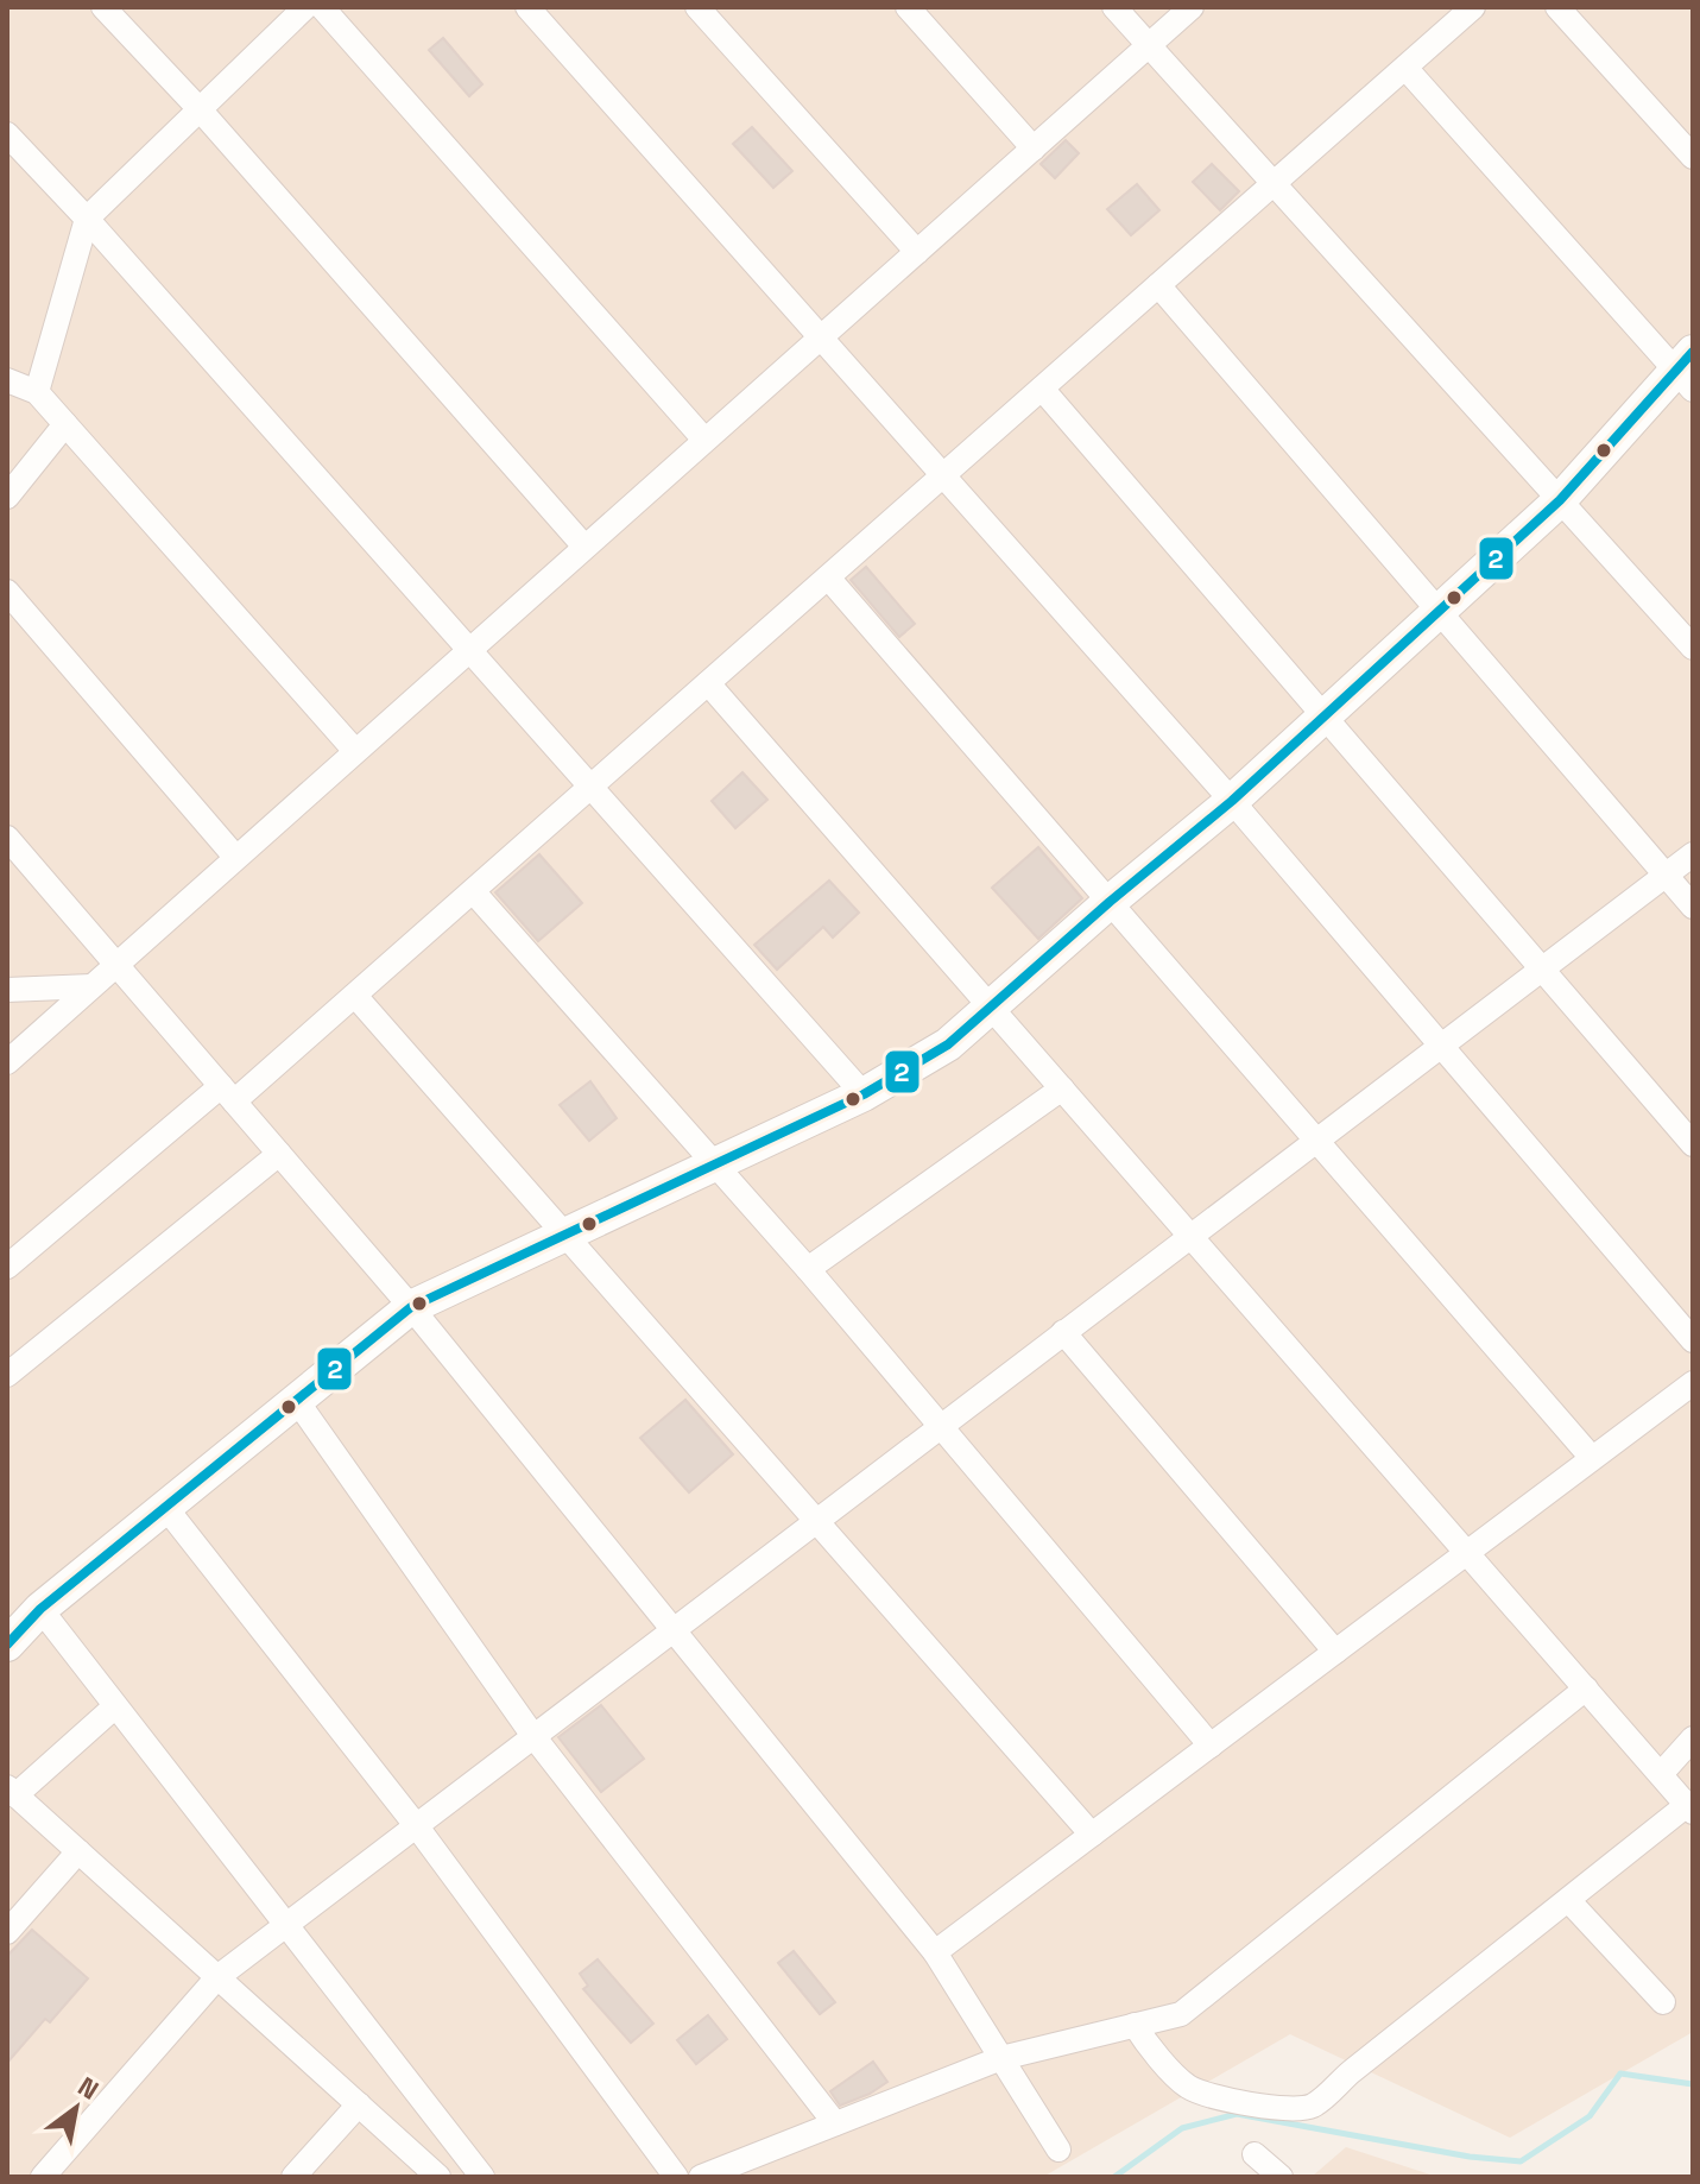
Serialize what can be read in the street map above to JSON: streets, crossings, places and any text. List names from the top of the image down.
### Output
{
  "lines": ["transit line 2"],
  "north": "top right"
}
